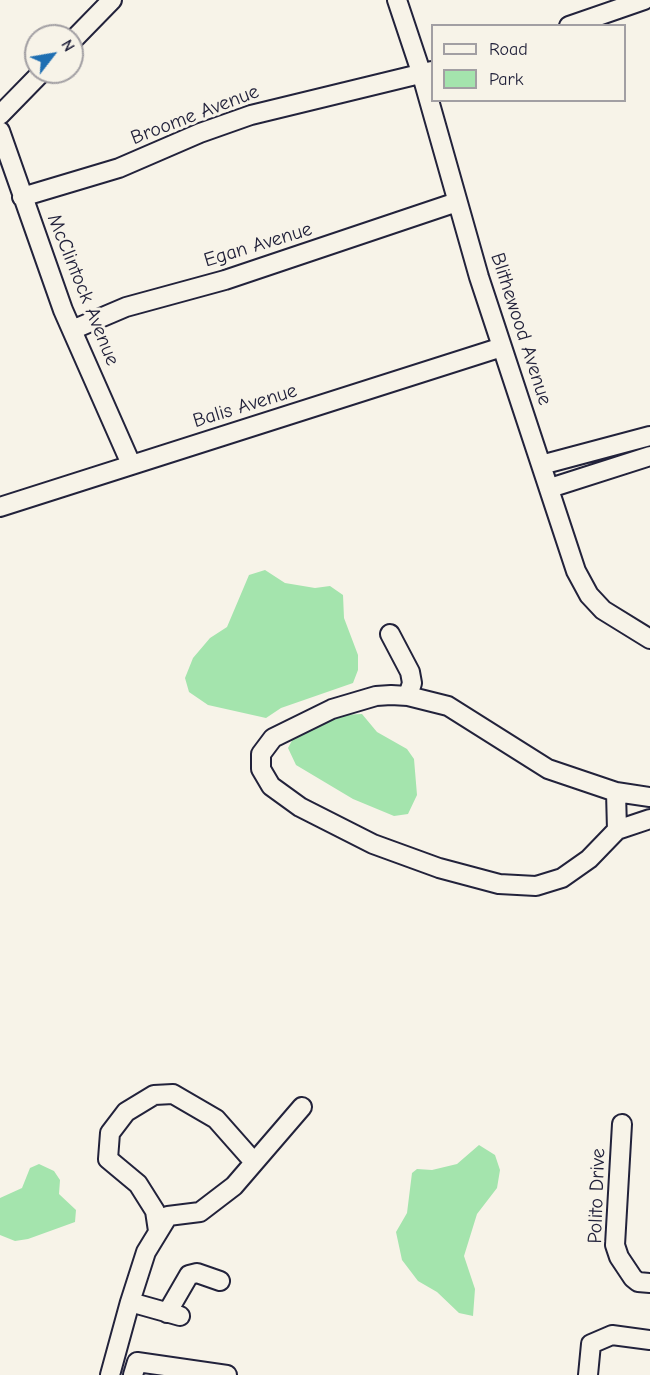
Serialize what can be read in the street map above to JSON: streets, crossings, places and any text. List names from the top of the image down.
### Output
{
  "streets": {
    "street": [
      "Broome Avenue",
      "Egan Avenue",
      "McClintock Avenue",
      "Blithewood Avenue",
      "Balis Avenue",
      "Polito Drive"
    ]
  },
  "crossings": [
    ["Broome Avenue", "McClintock Avenue"],
    ["Broome Avenue", "Blithewood Avenue"],
    ["Egan Avenue", "McClintock Avenue"],
    ["Egan Avenue", "Blithewood Avenue"],
    ["McClintock Avenue", "Balis Avenue"],
    ["Blithewood Avenue", "Balis Avenue"]
  ],
  "legend": ["Road", "Park"],
  "north": "top right"
}
